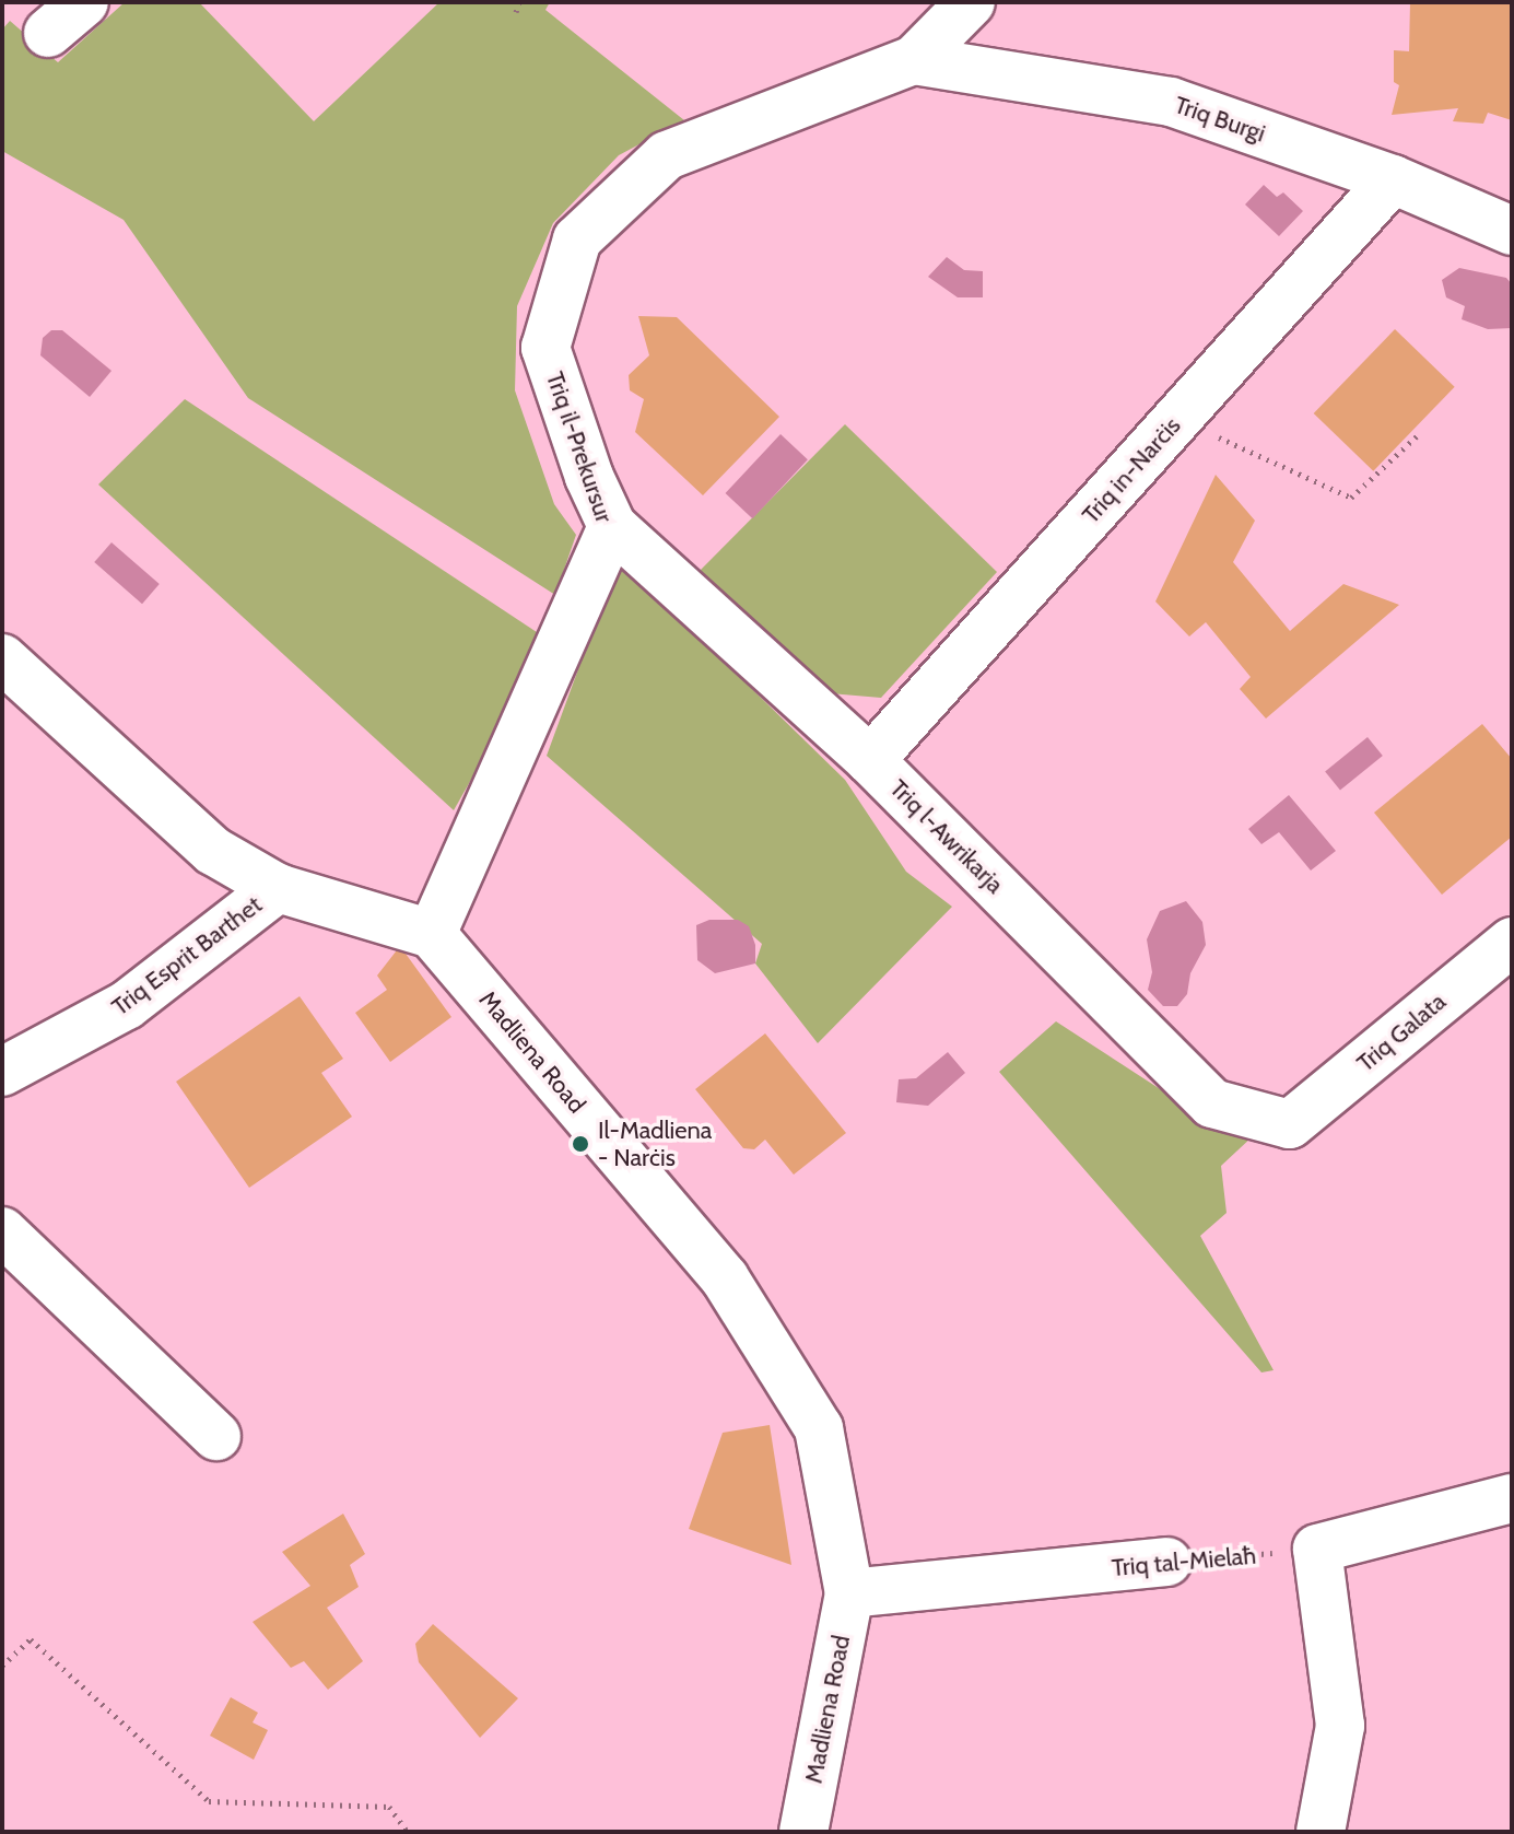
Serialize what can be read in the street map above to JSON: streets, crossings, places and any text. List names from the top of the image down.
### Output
{
  "streets": {
    "street": [
      "Triq Burgi",
      "Triq il-Prekursur",
      "Triq in-Narċis",
      "Triq l-Awrikarja",
      "Triq Esprit Barthet",
      "Triq Galata",
      "Madliena Road",
      "Triq tal-Mielaħ"
    ]
  },
  "crossings": [
    ["Triq Burgi", "Triq il-Prekursur"],
    ["Triq Burgi", "Triq in-Narċis"],
    ["Triq il-Prekursur", "Triq l-Awrikarja"],
    ["Triq il-Prekursur", "Madliena Road"],
    ["Triq in-Narċis", "Triq l-Awrikarja"],
    ["Triq l-Awrikarja", "Triq Galata"],
    ["Madliena Road", "Triq tal-Mielaħ"]
  ],
  "places": ["Il-Madliena - Narċis"]
}
